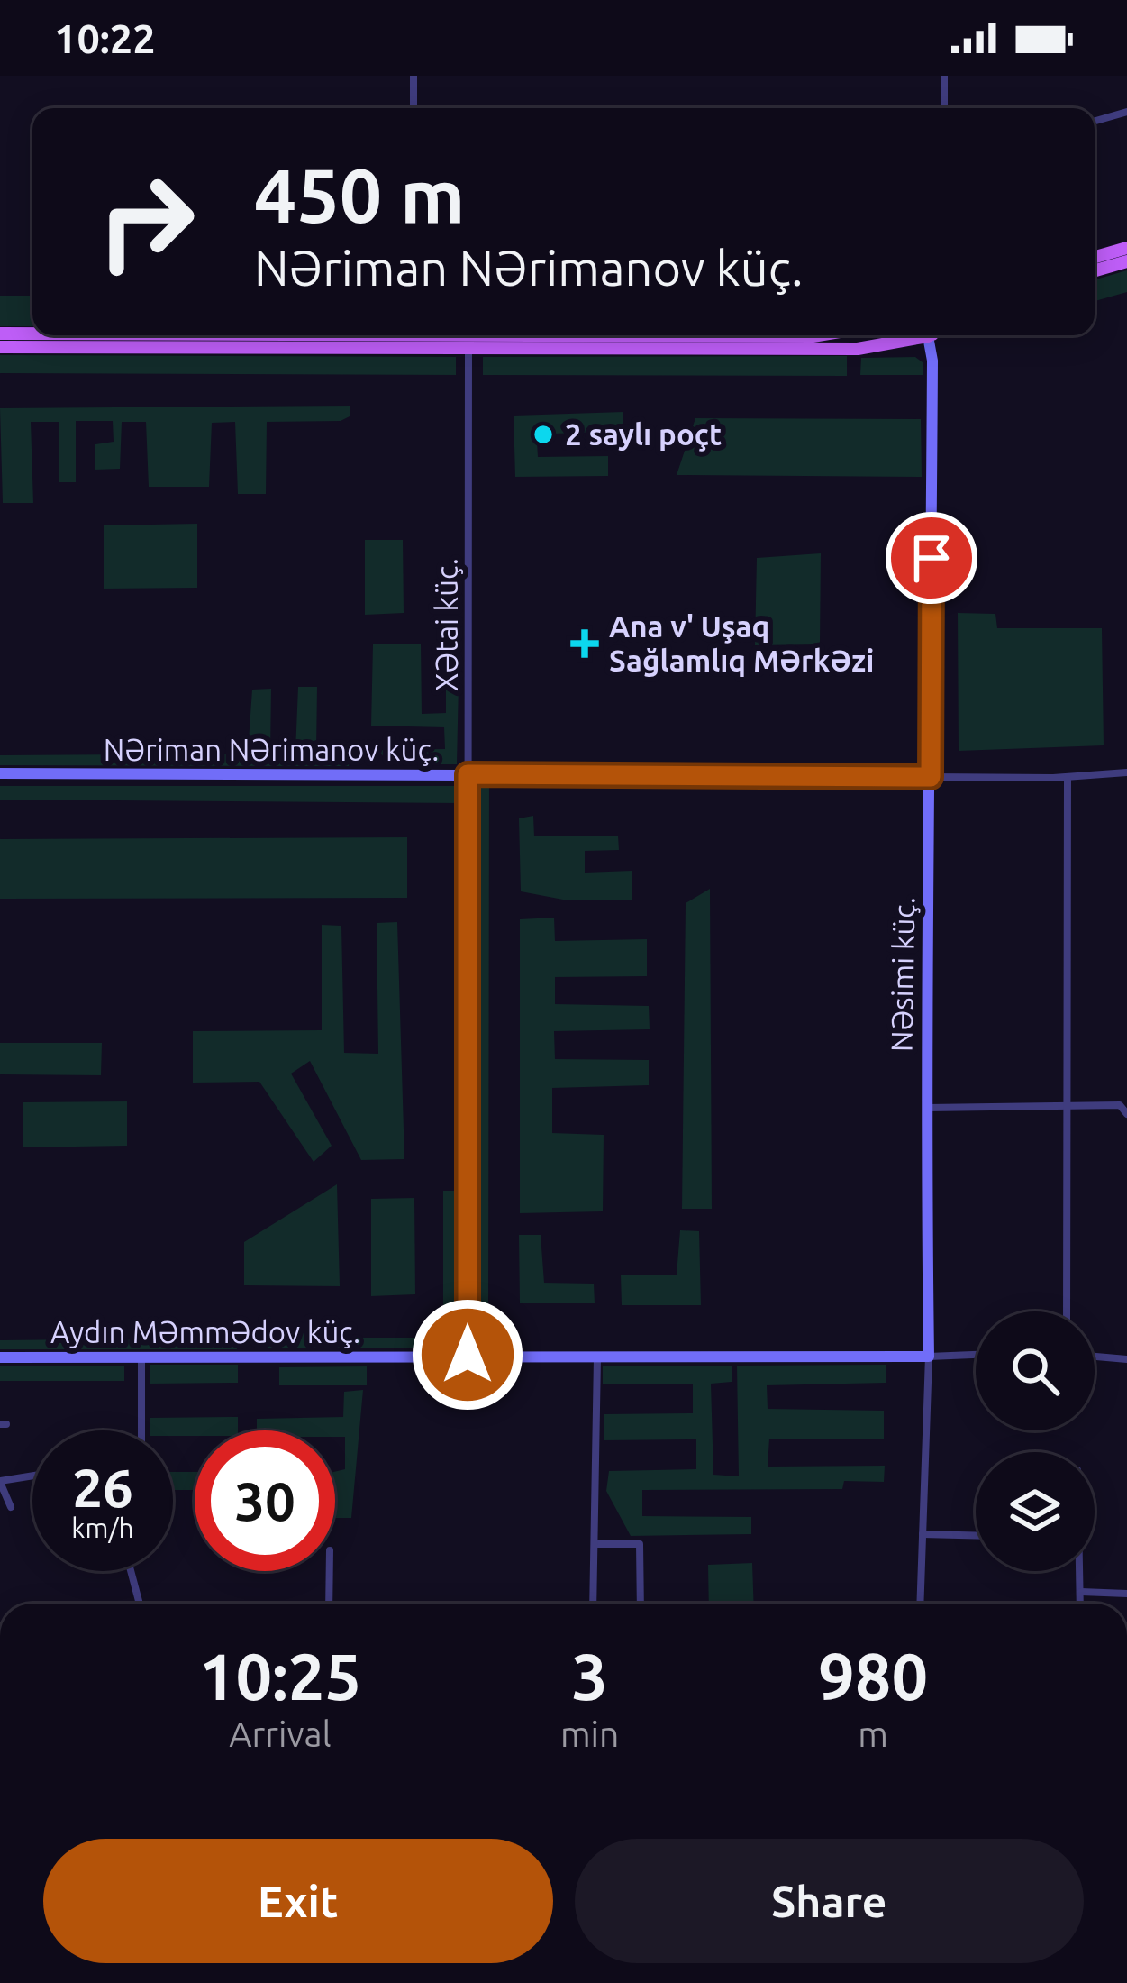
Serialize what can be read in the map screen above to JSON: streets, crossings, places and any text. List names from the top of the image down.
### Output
{
  "streets": {
    "street": [
      "Xətai küç.",
      "Nəriman Nərimanov küç.",
      "Nəsimi küç.",
      "Aydın Məmmədov küç."
    ]
  },
  "crossings": [
    ["Xətai küç.", "Nəriman Nərimanov küç."],
    ["Xətai küç.", "Aydın Məmmədov küç."],
    ["Nəriman Nərimanov küç.", "Nəsimi küç."],
    ["Nəsimi küç.", "Aydın Məmmədov küç."]
  ],
  "places": {
    "other": ["2 saylı poçt"],
    "health": ["Ana v' Uşaq Sağlamlıq Mərkəzi"]
  },
  "page": {
    "status": "10:22",
    "turn": ["450 m", "Nəriman Nərimanov küç."],
    "speed": "26 km/h",
    "limit": "30",
    "eta": [
      "10:25",
      "Arrival",
      "3",
      "min",
      "980",
      "m"
    ],
    "buttons": ["Exit", "Share"]
  }
}
